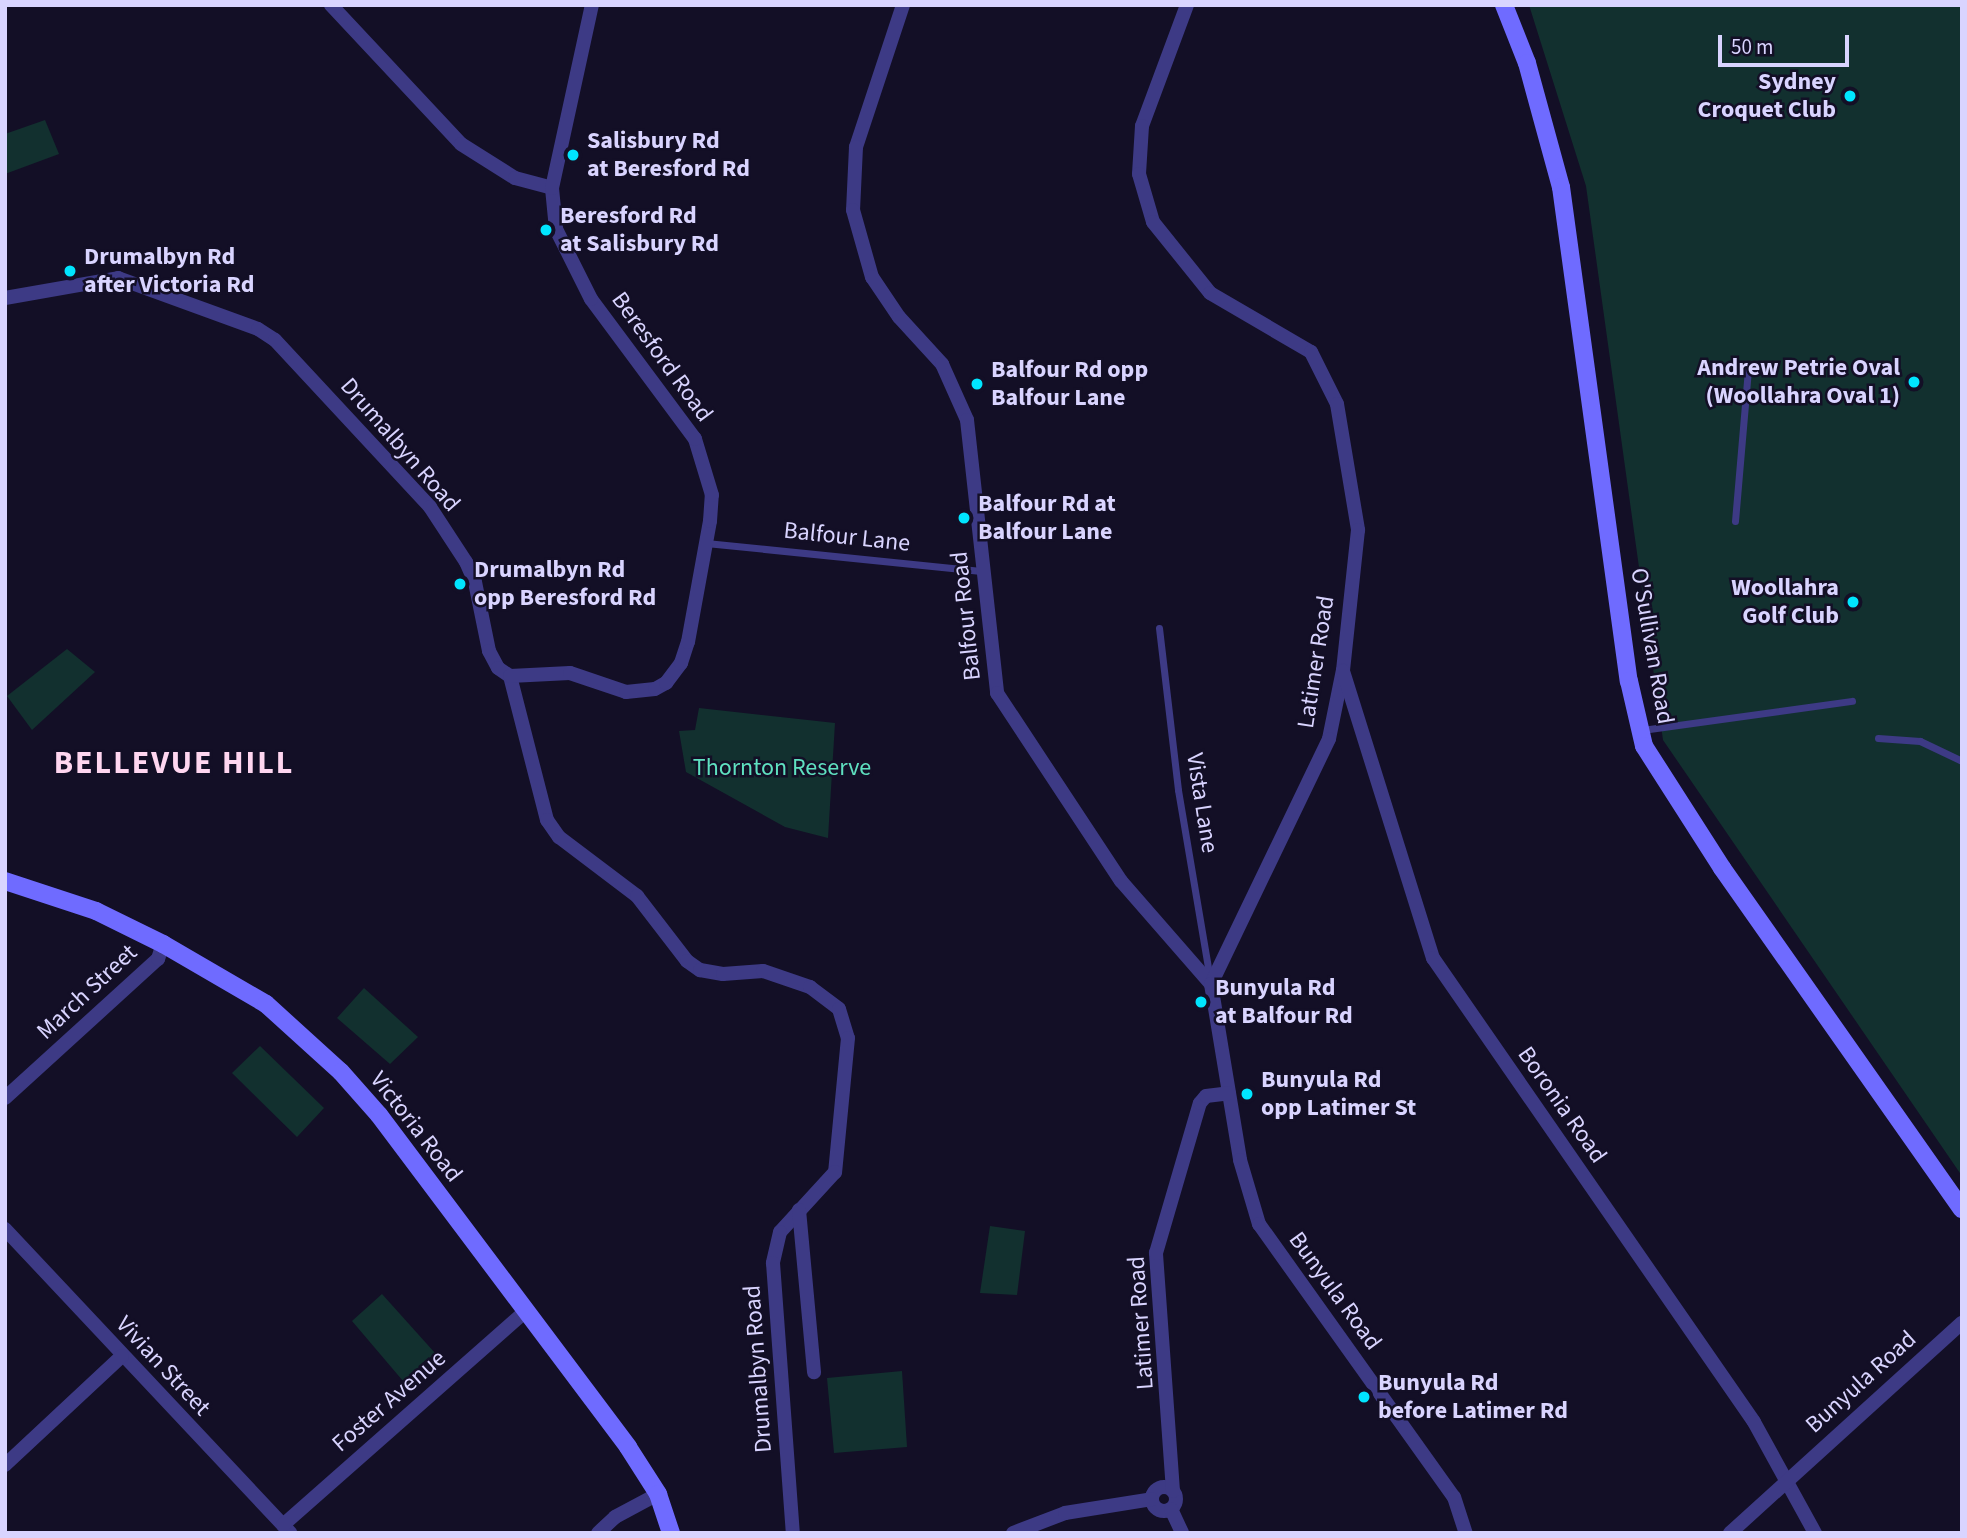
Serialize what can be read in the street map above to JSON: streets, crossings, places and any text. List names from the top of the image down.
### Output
{
  "streets": {
    "main road": ["O'Sullivan Road", "Victoria Road"],
    "street": [
      "Beresford Road",
      "Drumalbyn Road",
      "Balfour Road",
      "Latimer Road",
      "March Street",
      "Boronia Road",
      "Bunyula Road",
      "Vivian Street",
      "Foster Avenue"
    ],
    "lane": ["Balfour Lane", "Vista Lane"]
  },
  "crossings": [
    ["Beresford Road", "Drumalbyn Road"],
    ["Beresford Road", "Balfour Lane"],
    ["Balfour Lane", "Balfour Road"],
    ["Balfour Road", "Latimer Road"],
    ["Balfour Road", "Vista Lane"],
    ["Latimer Road", "Vista Lane"],
    ["Latimer Road", "Boronia Road"],
    ["Latimer Road", "Bunyula Road"],
    ["March Street", "Victoria Road"],
    ["Boronia Road", "Bunyula Road"],
    ["Victoria Road", "Foster Avenue"],
    ["Vivian Street", "Foster Avenue"]
  ],
  "districts": ["BELLEVUE HILL"],
  "parks": ["Thornton Reserve"],
  "places": [
    "Sydney Croquet Club",
    "Salisbury Rd at Beresford Rd",
    "Beresford Rd at Salisbury Rd",
    "Drumalbyn Rd after Victoria Rd",
    "Andrew Petrie Oval (Woollahra Oval 1)",
    "Balfour Rd opp Balfour Lane",
    "Balfour Rd at Balfour Lane",
    "Drumalbyn Rd opp Beresford Rd",
    "Woollahra Golf Club",
    "Bunyula Rd at Balfour Rd",
    "Bunyula Rd opp Latimer St",
    "Bunyula Rd before Latimer Rd"
  ],
  "scale_bar": "50 m"
}
